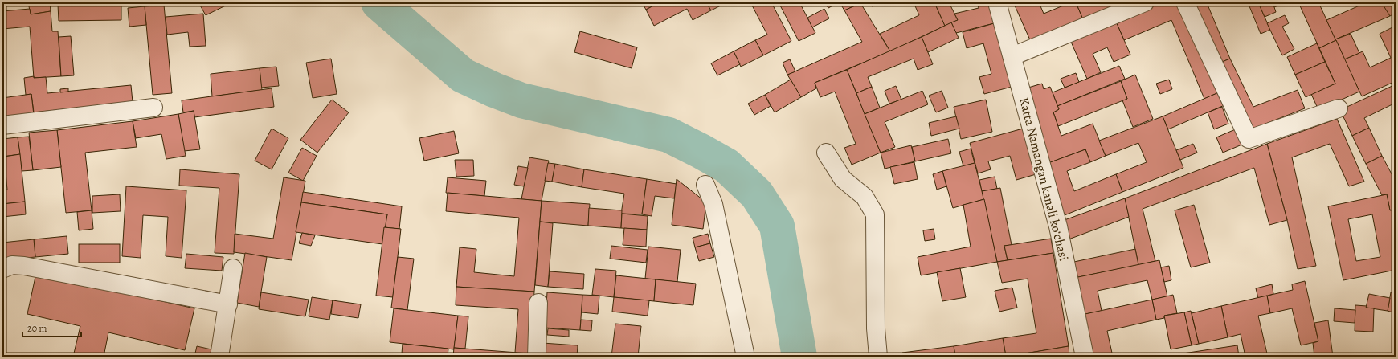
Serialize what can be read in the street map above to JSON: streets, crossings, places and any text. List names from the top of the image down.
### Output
{
  "streets": {
    "street": ["Katta Namangan kanali koʻchasi"]
  },
  "scale_bar": "20 m"
}
